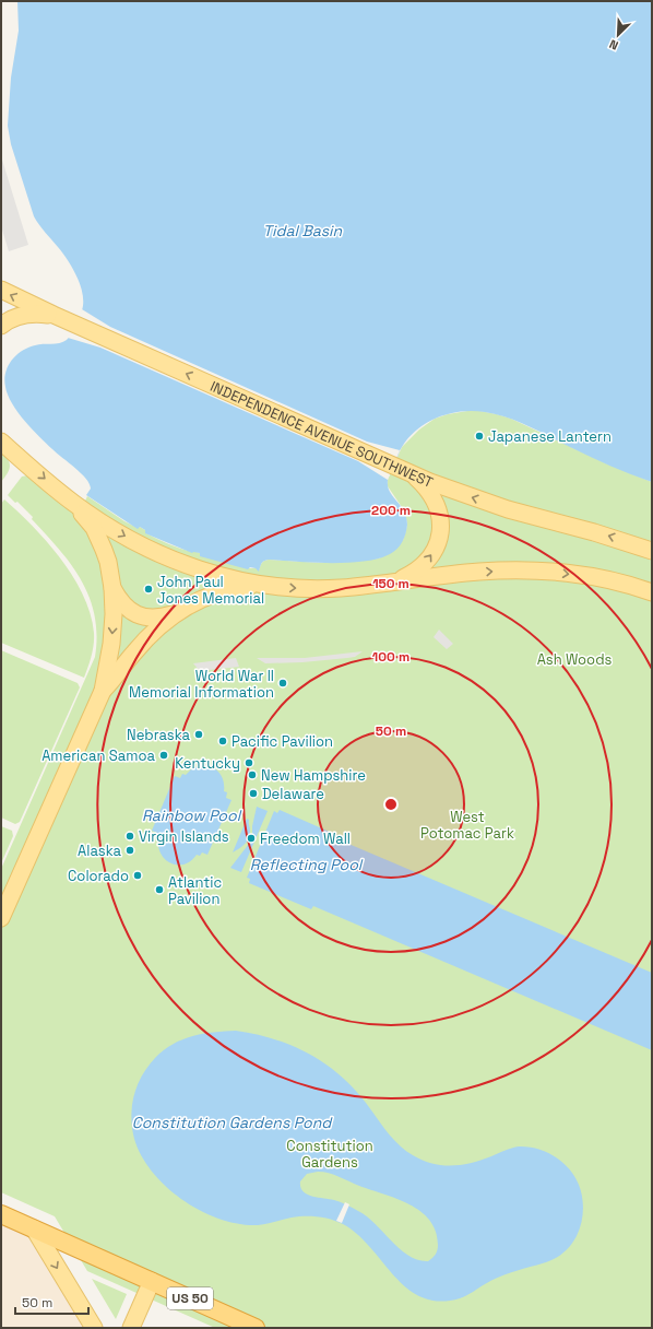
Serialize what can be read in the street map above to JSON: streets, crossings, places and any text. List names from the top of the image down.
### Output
{
  "streets": {
    "highway": ["US 50"],
    "main road": ["INDEPENDENCE AVENUE SOUTHWEST"]
  },
  "water": [
    "Tidal Basin",
    "Rainbow Pool",
    "Reflecting Pool",
    "Constitution Gardens Pond"
  ],
  "parks": ["Ash Woods", "West Potomac Park", "Constitution Gardens"],
  "places": [
    "Japanese Lantern",
    "John Paul Jones Memorial",
    "World War II Memorial Information",
    "Nebraska",
    "Pacific Pavilion",
    "American Samoa",
    "Kentucky",
    "New Hampshire",
    "Delaware",
    "Virgin Islands",
    "Freedom Wall",
    "Alaska",
    "Colorado",
    "Atlantic Pavilion"
  ],
  "scale_bar": "50 m",
  "north": "bottom left",
  "rings": [
    "200 m",
    "150 m",
    "100 m",
    "50 m"
  ]
}
